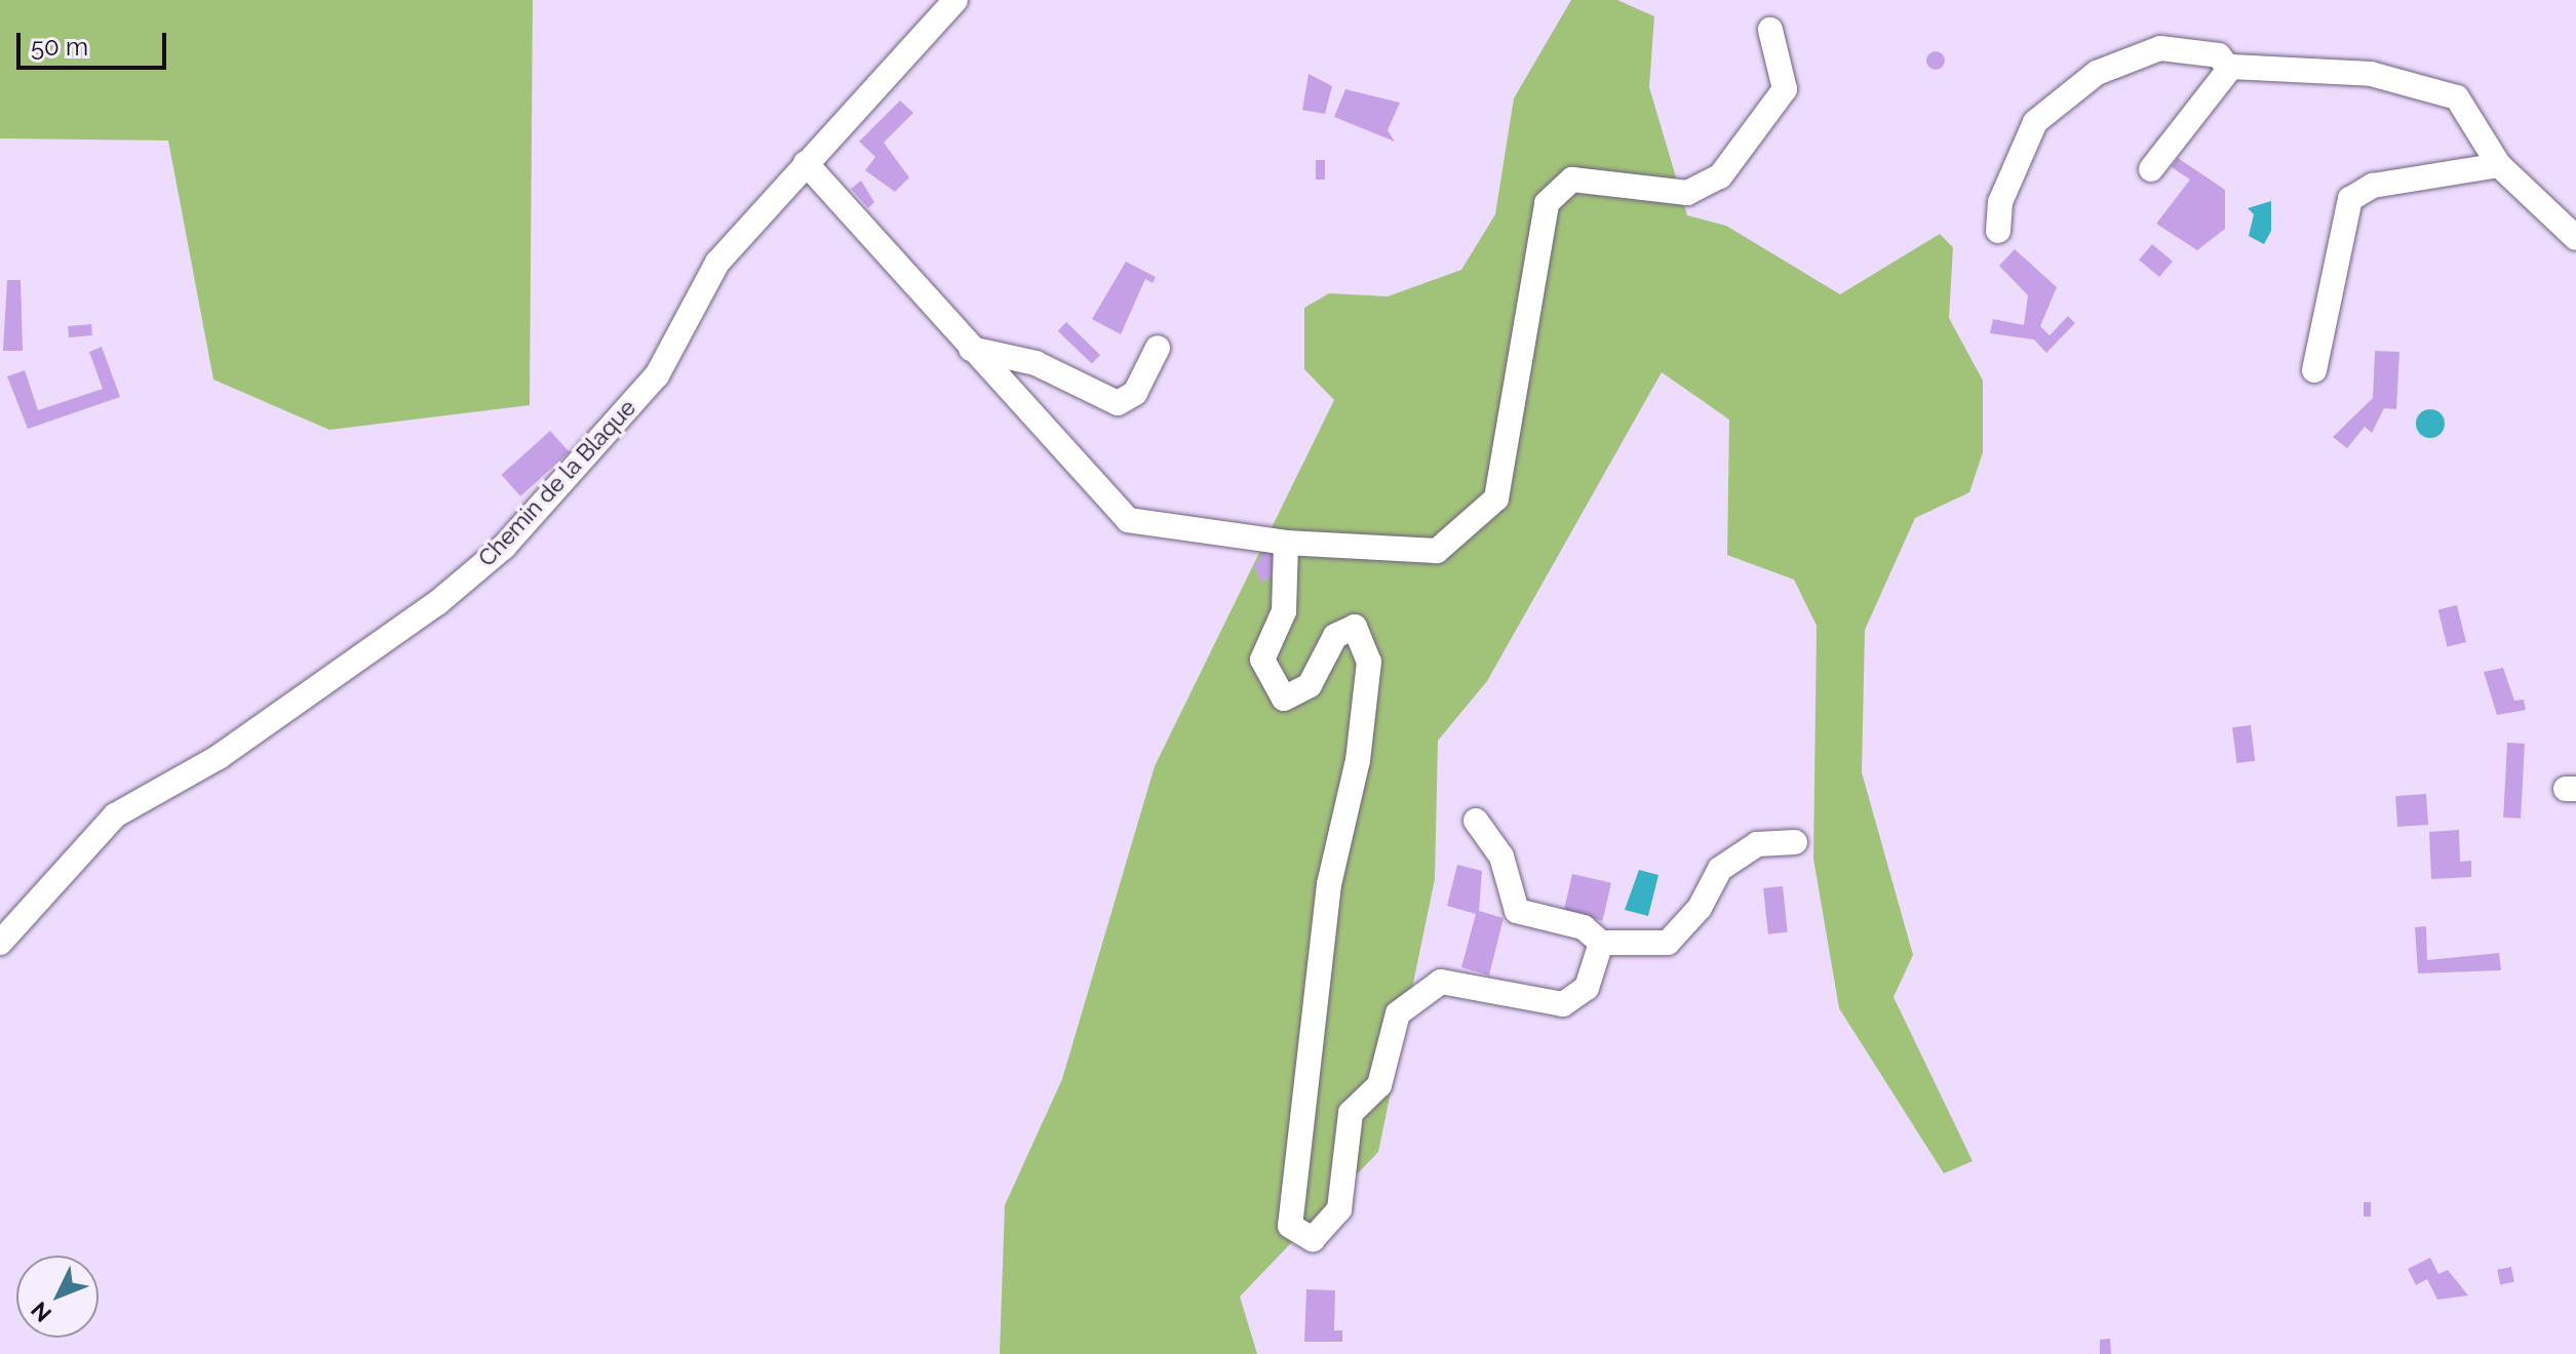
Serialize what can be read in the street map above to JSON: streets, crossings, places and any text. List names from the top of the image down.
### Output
{
  "streets": {
    "street": ["Chemin de la Blaque"]
  },
  "scale_bar": "50 m",
  "north": "bottom left"
}
